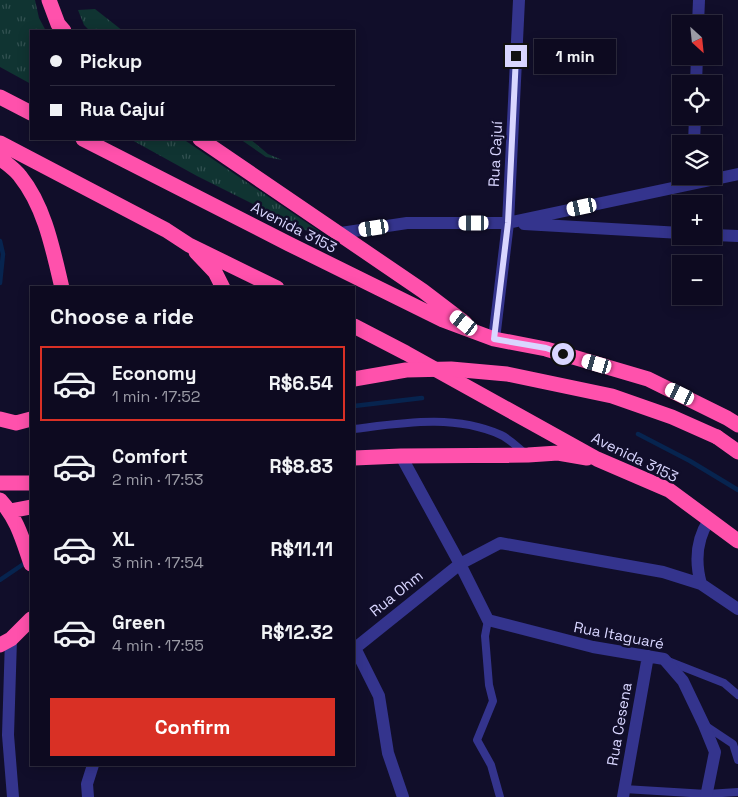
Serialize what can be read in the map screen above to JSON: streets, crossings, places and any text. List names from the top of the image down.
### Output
{
  "streets": {
    "highway": ["Avenida 3153"],
    "street": [
      "Rua Cajuí",
      "Rua Ohm",
      "Rua Itaguaré",
      "Rua Cesena"
    ]
  },
  "crossings": [
    ["Rua Cajuí", "Avenida 3153"],
    ["Rua Itaguaré", "Rua Cesena"]
  ],
  "north": "bottom right",
  "page": {
    "map_buttons": ["+", "−"],
    "banner": ["Pickup", "Rua Cajuí"],
    "bubble": "1 min",
    "heading": "Choose a ride",
    "list": [
      {
        "name": "Economy",
        "note": "1 min · 17:52",
        "value": "R$6.54"
      },
      {
        "name": "Comfort",
        "note": "2 min · 17:53",
        "value": "R$8.83"
      },
      {
        "name": "XL",
        "note": "3 min · 17:54",
        "value": "R$11.11"
      },
      {
        "name": "Green",
        "note": "4 min · 17:55",
        "value": "R$12.32"
      }
    ],
    "buttons": "Confirm"
  }
}
